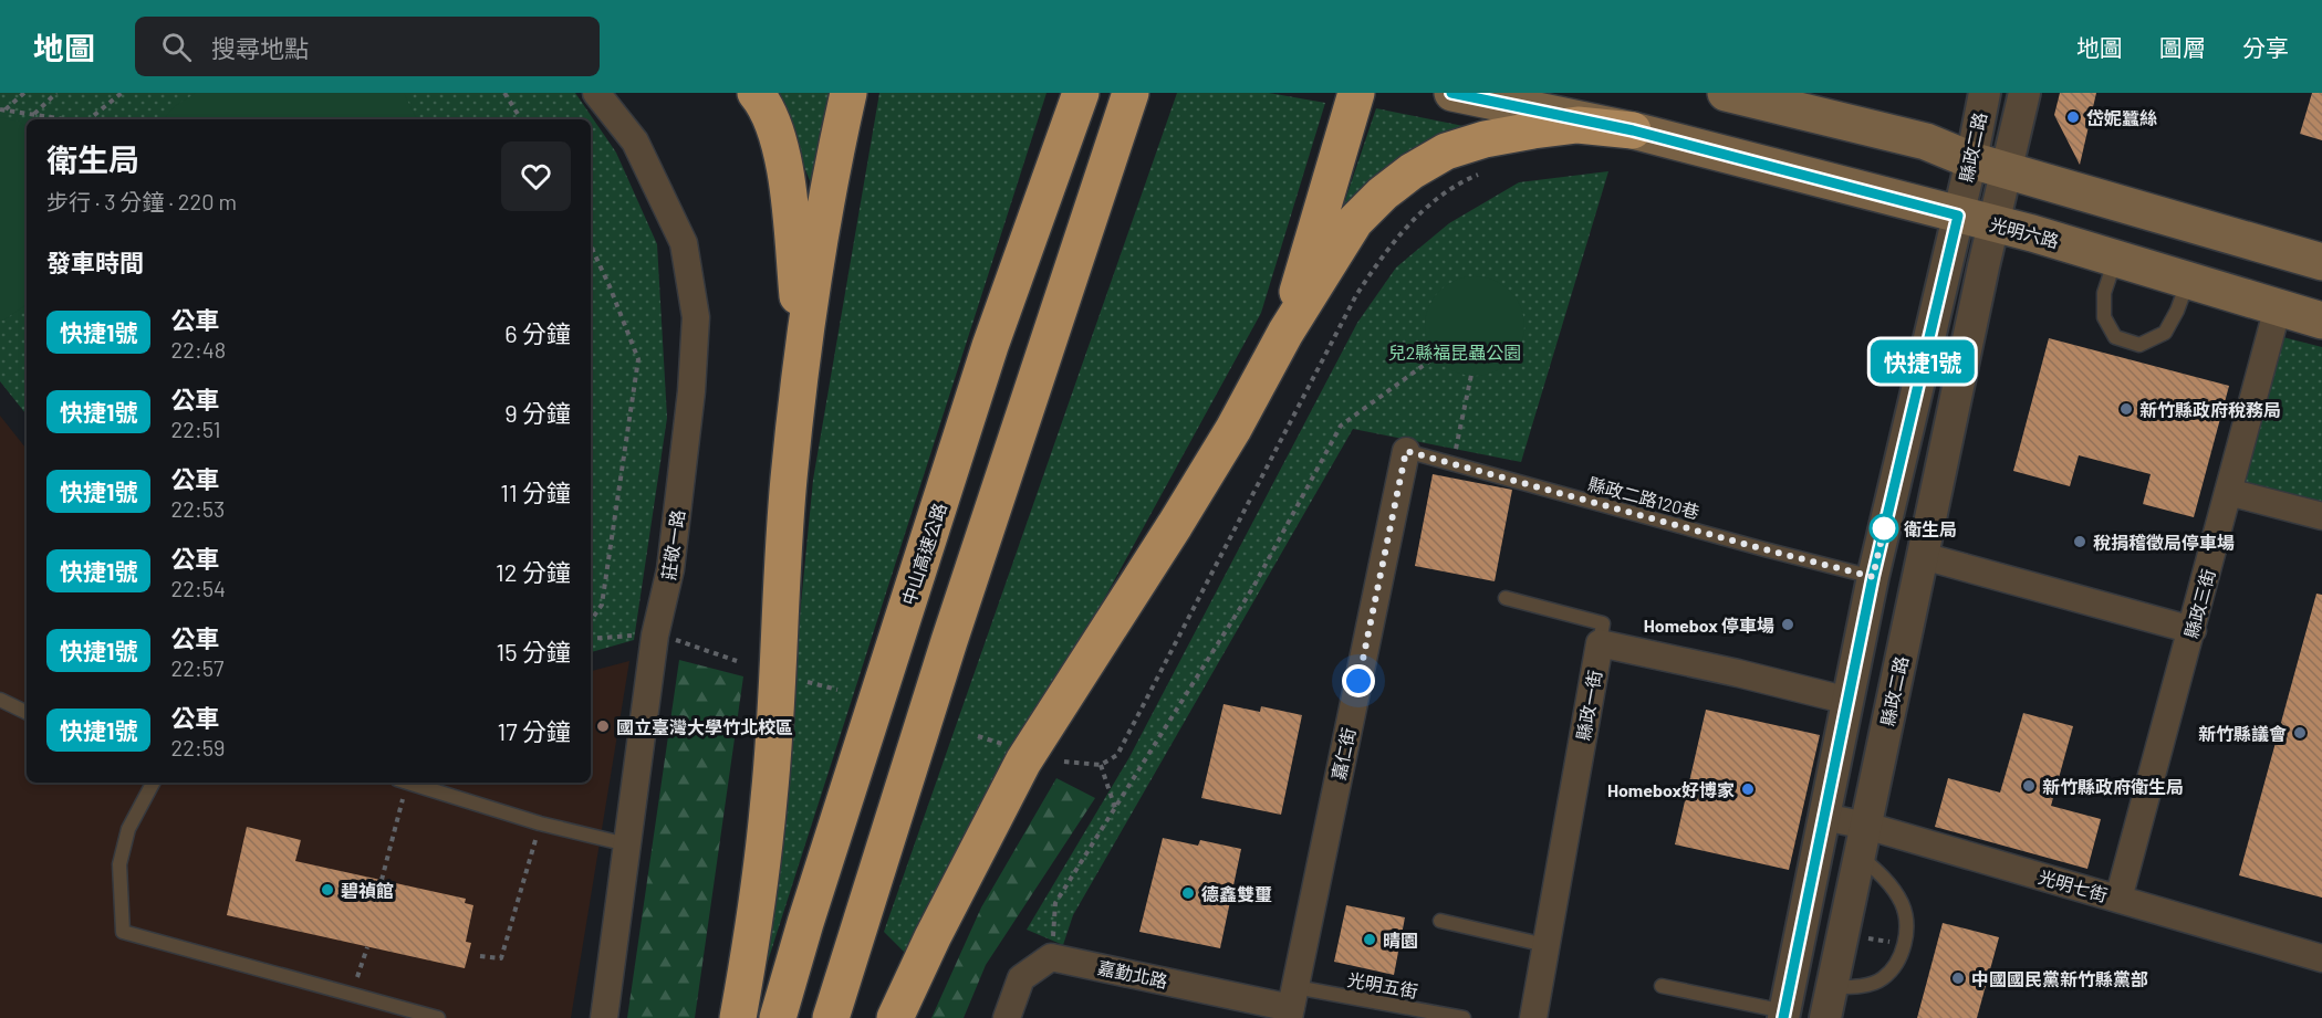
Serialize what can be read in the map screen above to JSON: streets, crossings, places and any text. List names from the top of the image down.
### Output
{
  "streets": {
    "highway": ["中山高速公路"],
    "main road": ["光明六路"],
    "street": [
      "縣政二路",
      "莊敬一路",
      "縣政三街",
      "縣政一街",
      "嘉仁街",
      "光明七街",
      "嘉勤北路"
    ],
    "lane": ["縣政二路120巷", "光明五街"]
  },
  "crossings": [
    ["縣政二路", "光明六路"],
    ["縣政二路", "縣政二路120巷"],
    ["縣政二路", "縣政一街"],
    ["縣政二路", "光明七街"],
    ["光明六路", "縣政三街"],
    ["縣政二路120巷", "嘉仁街"],
    ["縣政三街", "光明七街"],
    ["嘉仁街", "嘉勤北路"],
    ["嘉仁街", "光明五街"],
    ["嘉勤北路", "光明五街"]
  ],
  "parks": ["兒2縣福昆蟲公園"],
  "places": [
    "岱妮蠶絲",
    "新竹縣政府稅務局",
    "衛生局",
    "稅捐稽徵局停車場",
    "Homebox 停車場",
    "國立臺灣大學竹北校區",
    "新竹縣議會",
    "新竹縣政府衛生局",
    "Homebox好博家",
    "碧禎館",
    "德鑫雙璽",
    "晴園",
    "中國國民黨新竹縣黨部"
  ],
  "lines": ["bus line 快捷1號"],
  "page": {
    "header": "地圖",
    "search": "搜尋地點",
    "nav": ["地圖", "圖層", "分享"],
    "on_map": "快捷1號",
    "heading": [
      ["衛生局", "步行 · 3 分鐘 · 220 m"],
      "發車時間"
    ],
    "list": [
      {
        "mark": "快捷1號",
        "name": "公車",
        "note": "22:48",
        "value": "6 分鐘"
      },
      {
        "mark": "快捷1號",
        "name": "公車",
        "note": "22:51",
        "value": "9 分鐘"
      },
      {
        "mark": "快捷1號",
        "name": "公車",
        "note": "22:53",
        "value": "11 分鐘"
      },
      {
        "mark": "快捷1號",
        "name": "公車",
        "note": "22:54",
        "value": "12 分鐘"
      },
      {
        "mark": "快捷1號",
        "name": "公車",
        "note": "22:57",
        "value": "15 分鐘"
      },
      {
        "mark": "快捷1號",
        "name": "公車",
        "note": "22:59",
        "value": "17 分鐘"
      }
    ]
  }
}
